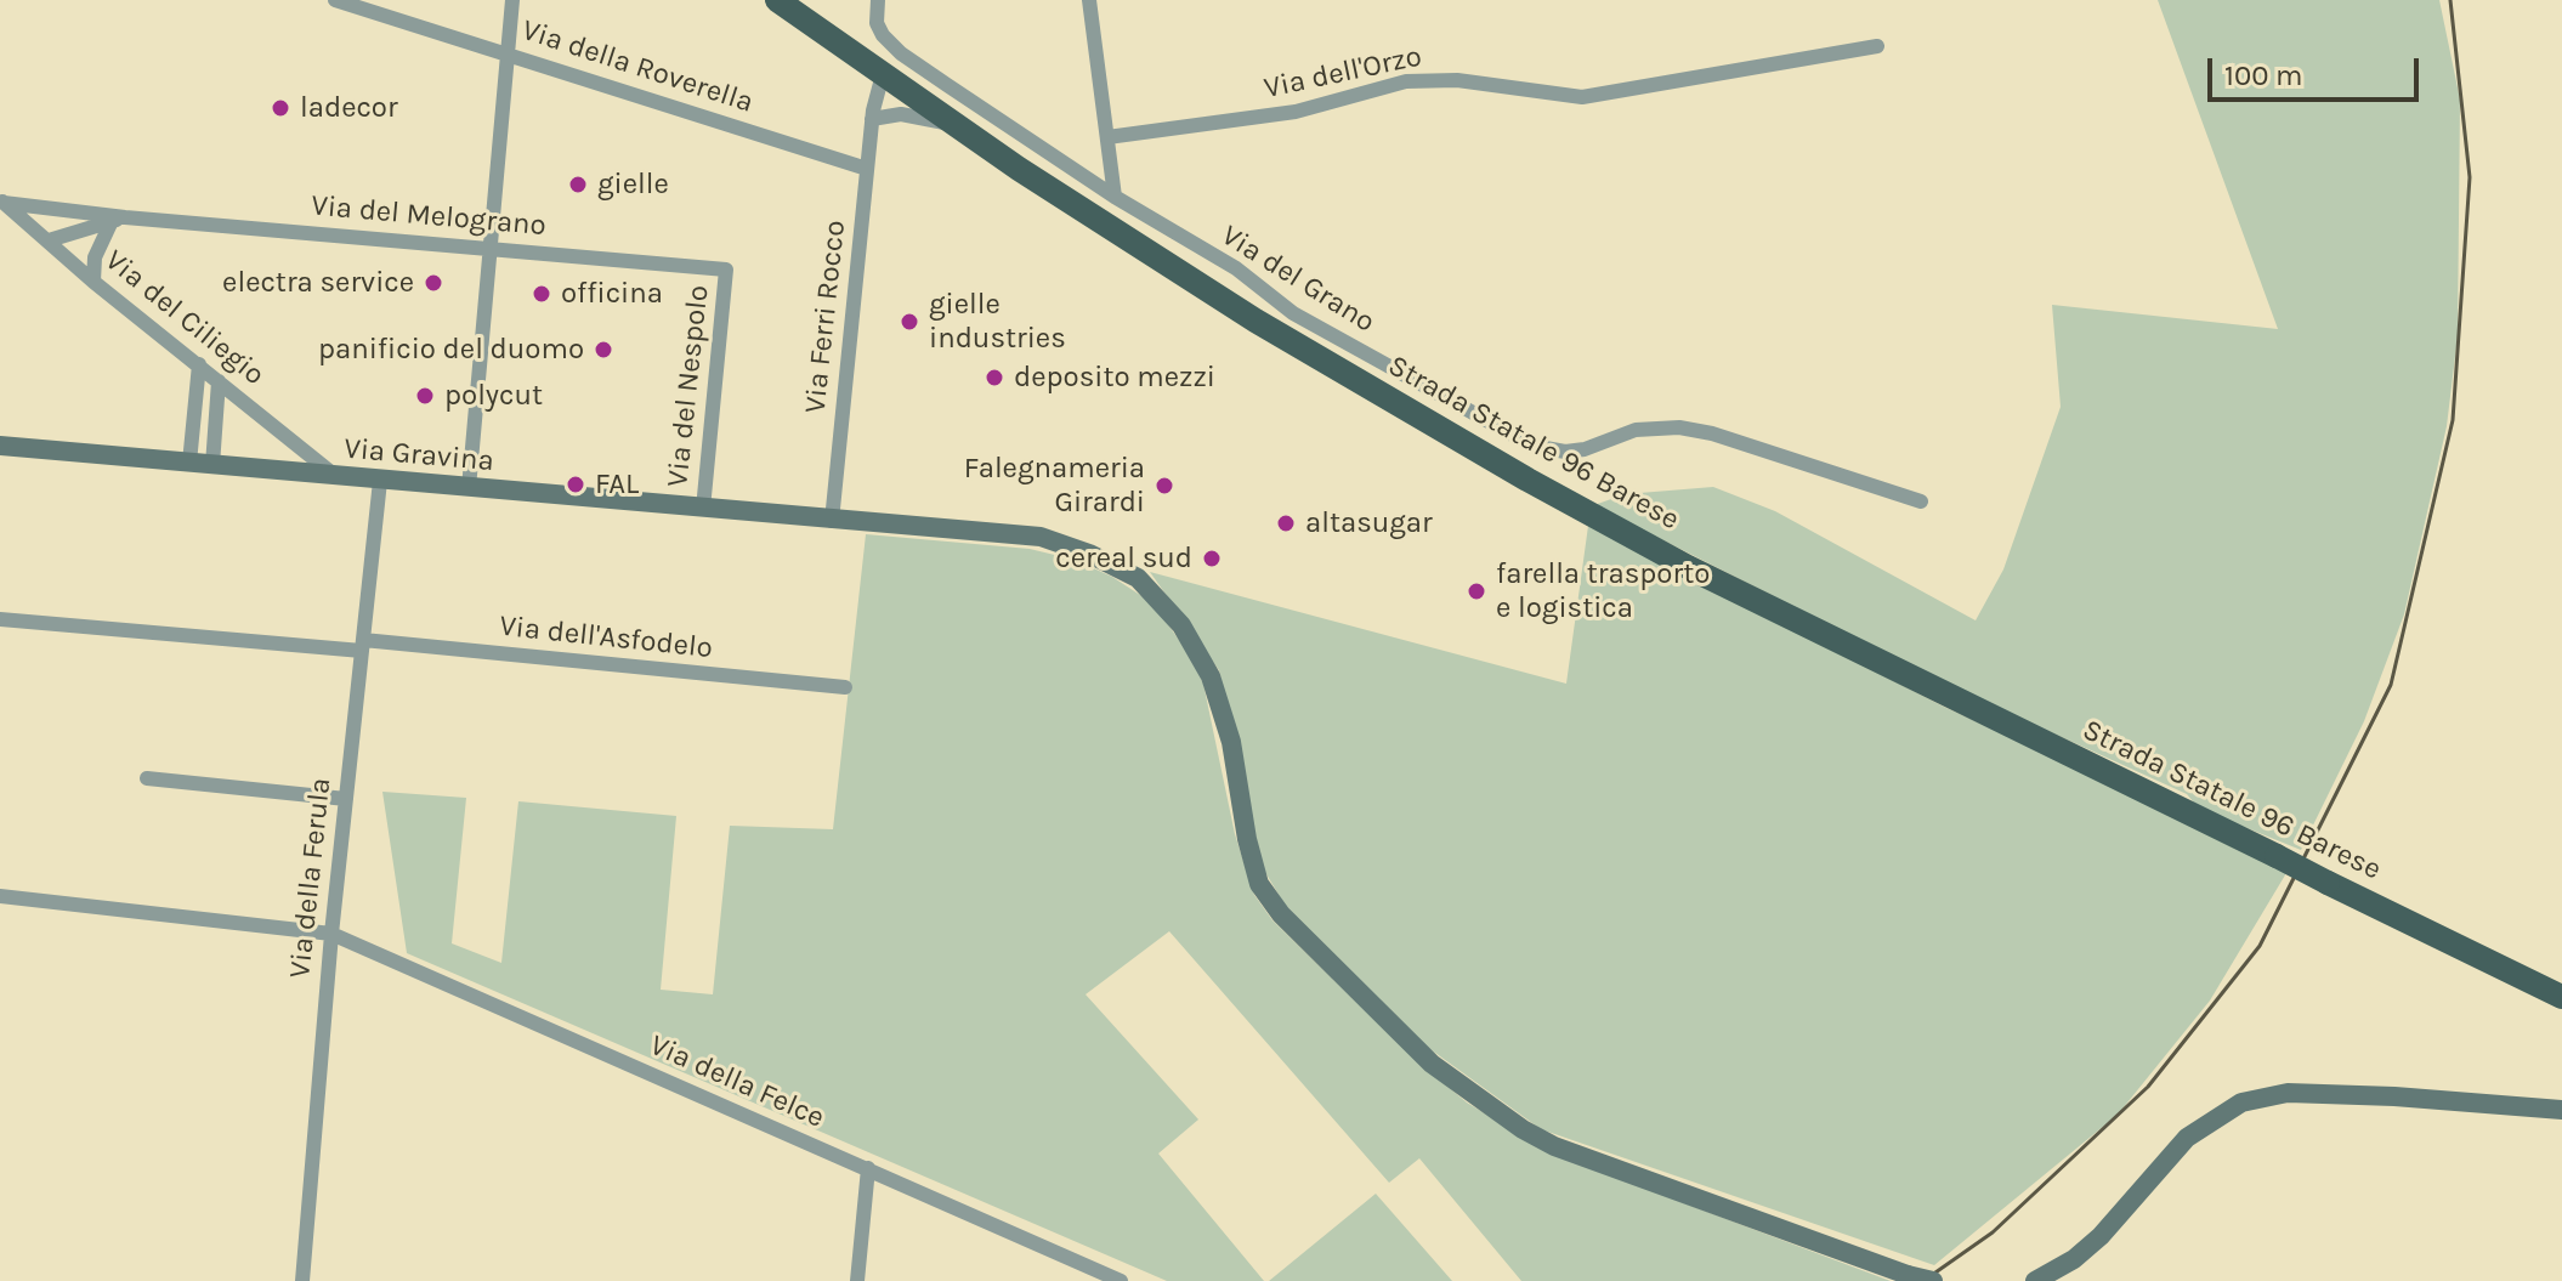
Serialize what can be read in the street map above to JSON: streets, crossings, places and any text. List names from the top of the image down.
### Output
{
  "streets": {
    "main road": ["Strada Statale 96 Barese", "Via Gravina"],
    "street": [
      "Via della Roverella",
      "Via dell'Orzo",
      "Via del Melograno",
      "Via del Grano",
      "Via Ferri Rocco",
      "Via del Ciliegio",
      "Via del Nespolo",
      "Via dell'Asfodelo",
      "Via della Ferula",
      "Via della Felce"
    ]
  },
  "crossings": [
    ["Via della Roverella", "Via Ferri Rocco"],
    ["Via del Melograno", "Via del Ciliegio"],
    ["Via del Melograno", "Via del Nespolo"],
    ["Via Ferri Rocco", "Via Gravina"],
    ["Via del Ciliegio", "Via Gravina"],
    ["Via del Nespolo", "Via Gravina"],
    ["Via Gravina", "Via della Ferula"],
    ["Via dell'Asfodelo", "Via della Ferula"],
    ["Via della Ferula", "Via della Felce"]
  ],
  "places": [
    "ladecor",
    "gielle",
    "electra service",
    "officina",
    "gielle industries",
    "panificio del duomo",
    "deposito mezzi",
    "polycut",
    "FAL",
    "Falegnameria Girardi",
    "altasugar",
    "cereal sud",
    "farella trasporto e logistica"
  ],
  "scale_bar": "100 m"
}
